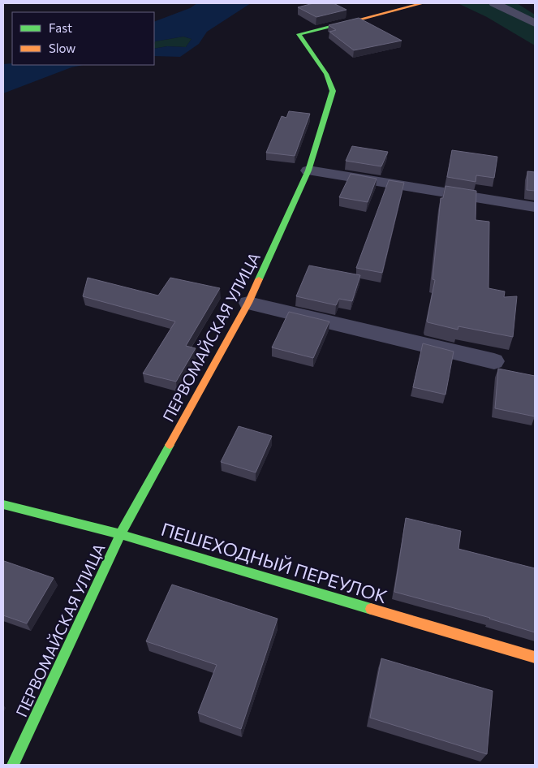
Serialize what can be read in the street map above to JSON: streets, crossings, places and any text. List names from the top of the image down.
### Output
{
  "streets": {
    "street": ["ПЕРВОМАЙСКАЯ УЛИЦА", "ПЕШЕХОДНЫЙ ПЕРЕУЛОК"]
  },
  "crossings": [
    ["ПЕРВОМАЙСКАЯ УЛИЦА", "ПЕШЕХОДНЫЙ ПЕРЕУЛОК"]
  ],
  "legend": ["Fast", "Slow"]
}
